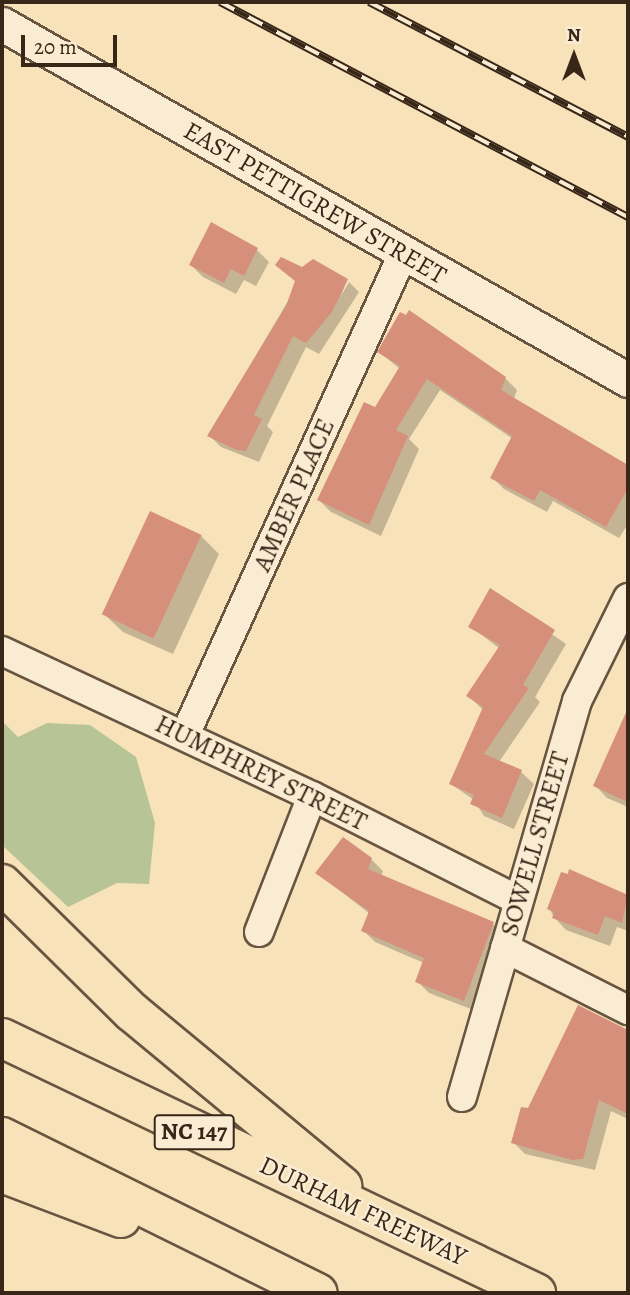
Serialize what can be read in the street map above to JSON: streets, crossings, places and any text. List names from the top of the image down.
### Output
{
  "streets": {
    "highway": ["NC 147", "DURHAM FREEWAY"],
    "street": [
      "EAST PETTIGREW STREET",
      "AMBER PLACE",
      "HUMPHREY STREET",
      "SOWELL STREET"
    ]
  },
  "crossings": [
    ["EAST PETTIGREW STREET", "AMBER PLACE"],
    ["AMBER PLACE", "HUMPHREY STREET"],
    ["HUMPHREY STREET", "SOWELL STREET"]
  ],
  "scale_bar": "20 m",
  "north": "top"
}
